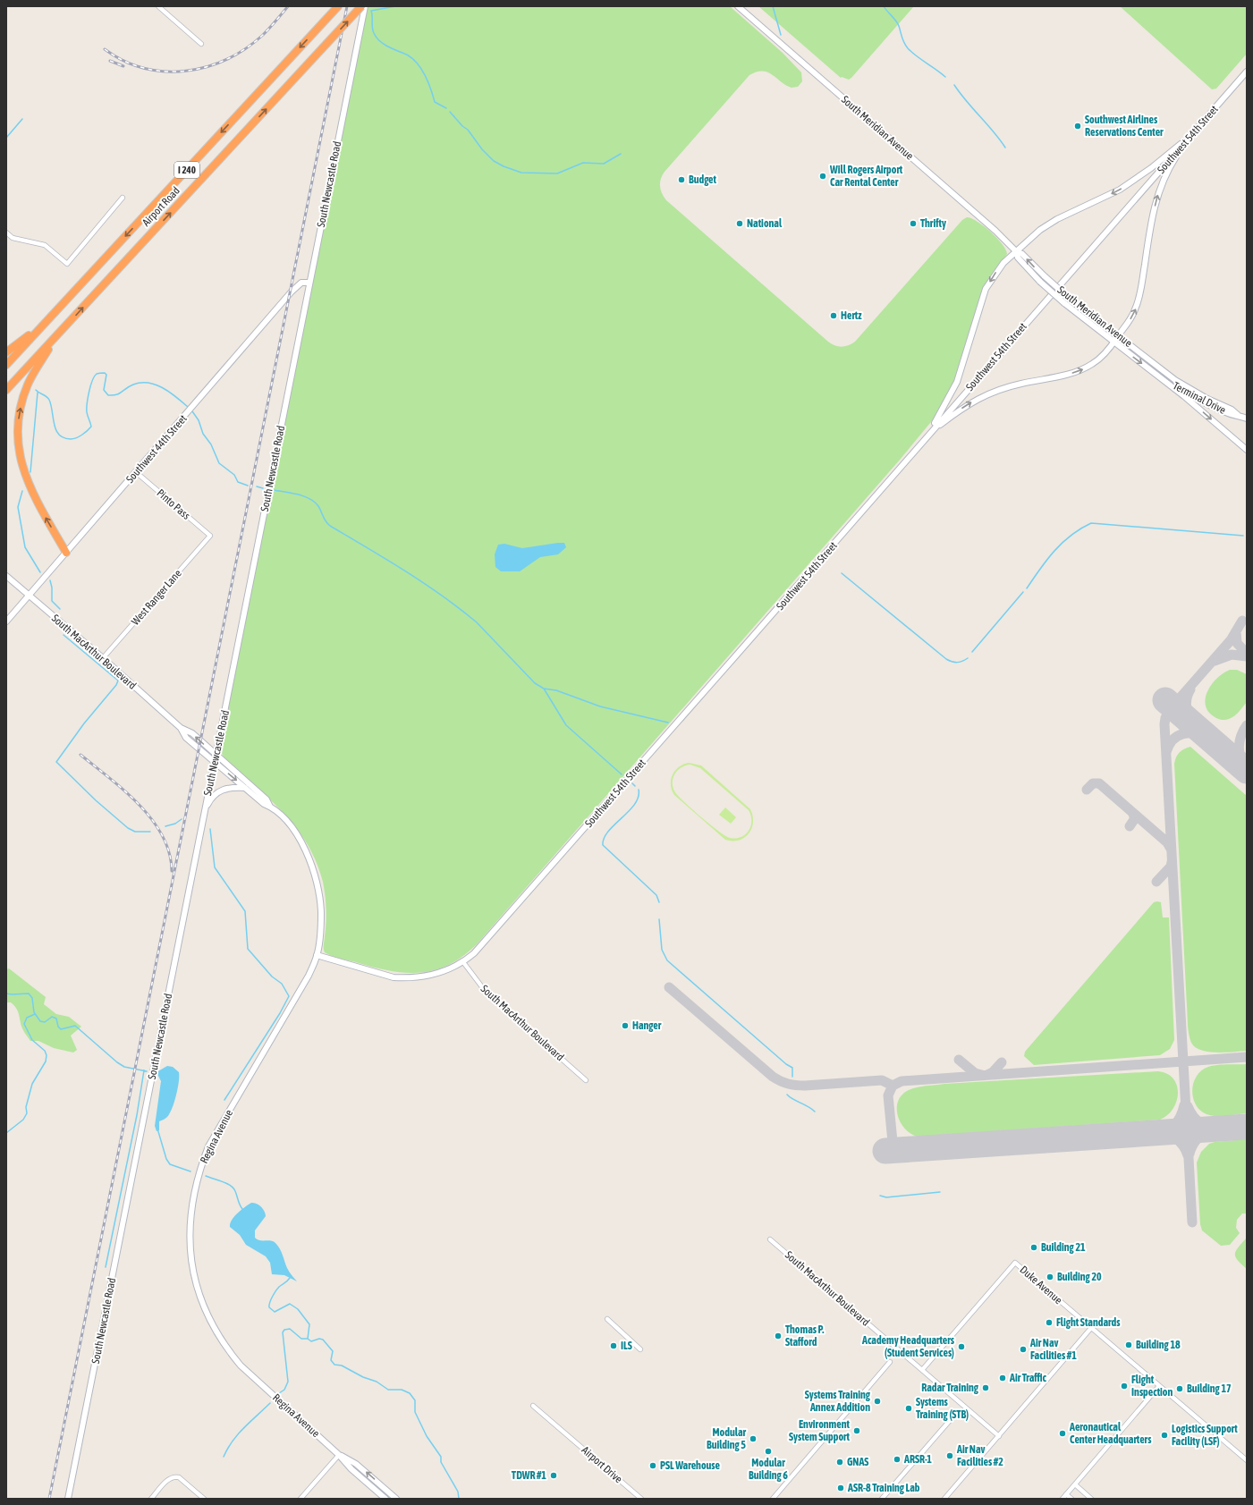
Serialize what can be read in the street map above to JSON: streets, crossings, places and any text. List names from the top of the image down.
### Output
{
  "streets": {
    "highway": ["I 240", "Airport Road"],
    "main road": [
      "South Meridian Avenue",
      "Southwest 54th Street",
      "South Newcastle Road",
      "Terminal Drive",
      "Southwest 44th Street",
      "South MacArthur Boulevard",
      "Regina Avenue"
    ],
    "street": [
      "Pinto Pass",
      "West Ranger Lane",
      "Duke Avenue",
      "Airport Drive"
    ]
  },
  "crossings": [
    ["South Meridian Avenue", "Terminal Drive"],
    ["Southwest 54th Street", "South MacArthur Boulevard"],
    ["Southwest 54th Street", "Regina Avenue"],
    ["South Newcastle Road", "Southwest 44th Street"],
    ["South Newcastle Road", "South MacArthur Boulevard"],
    ["Southwest 44th Street", "Pinto Pass"],
    ["Southwest 44th Street", "South MacArthur Boulevard"],
    ["Pinto Pass", "West Ranger Lane"],
    ["West Ranger Lane", "South MacArthur Boulevard"],
    ["South MacArthur Boulevard", "Regina Avenue"],
    ["South MacArthur Boulevard", "Duke Avenue"]
  ],
  "places": [
    "Southwest Airlines Reservations Center",
    "Will Rogers Airport Car Rental Center",
    "Budget",
    "National",
    "Thrifty",
    "Hertz",
    "Hanger",
    "Building 21",
    "Building 20",
    "Flight Standards",
    "Thomas P. Stafford",
    "Building 18",
    "ILS",
    "Academy Headquarters (Student Services)",
    "Air Nav Facilities #1",
    "Air Traffic",
    "Flight Inspection",
    "Radar Training",
    "Building 17",
    "Systems Training Annex Addition",
    "Systems Training (STB)",
    "Environment System Support",
    "Aeronautical Center Headquarters",
    "Logistics Support Facility (LSF)",
    "Modular Building 5",
    "Modular Building 6",
    "Air Nav Facilities #2",
    "ARSR-1",
    "GNAS",
    "PSL Warehouse",
    "TDWR #1",
    "ASR-8 Training Lab"
  ]
}
